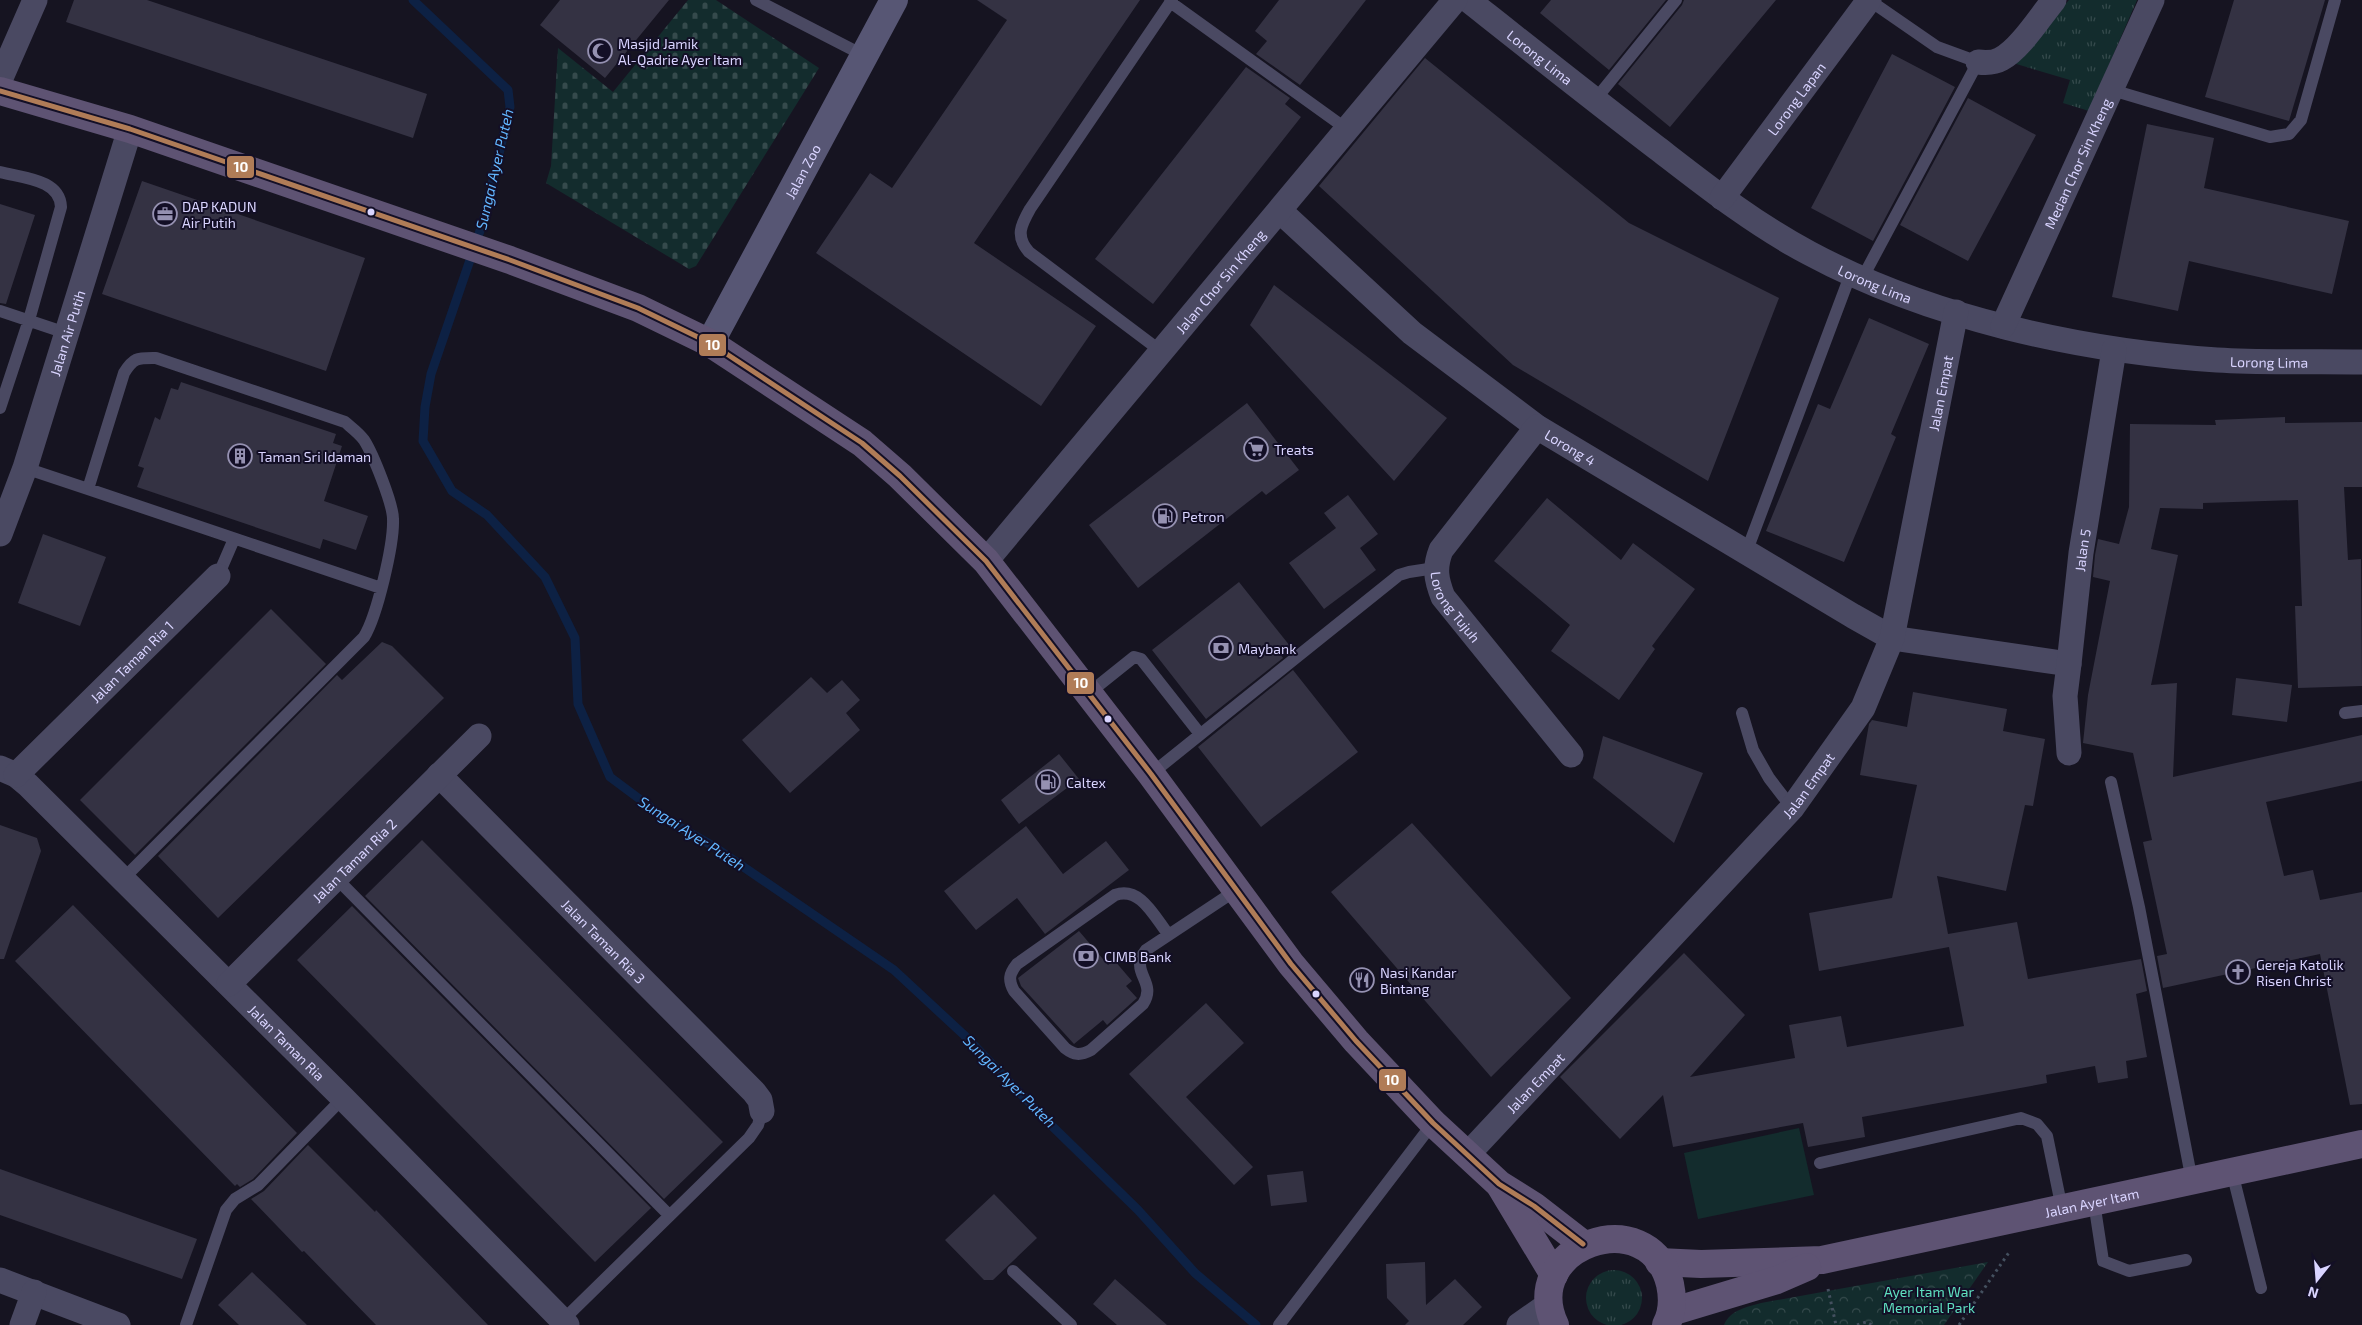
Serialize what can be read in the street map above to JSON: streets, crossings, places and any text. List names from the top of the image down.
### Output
{
  "streets": {
    "main road": ["Jalan Zoo", "Jalan Ayer Itam"],
    "street": [
      "Lorong Lima",
      "Lorong Lapan",
      "Medan Chor Sin Kheng",
      "Jalan Chor Sin Kheng",
      "Jalan Air Putih",
      "Jalan Empat",
      "Lorong 4",
      "Jalan 5",
      "Lorong Tujuh",
      "Jalan Taman Ria 1",
      "Jalan Taman Ria 2",
      "Jalan Taman Ria 3",
      "Jalan Taman Ria"
    ]
  },
  "crossings": [
    ["Lorong Lima", "Lorong Lapan"],
    ["Lorong Lima", "Medan Chor Sin Kheng"],
    ["Lorong Lima", "Jalan Empat"],
    ["Lorong Lima", "Jalan 5"],
    ["Jalan Chor Sin Kheng", "Lorong 4"],
    ["Jalan Empat", "Lorong 4"],
    ["Lorong 4", "Lorong Tujuh"],
    ["Jalan Taman Ria 1", "Jalan Taman Ria"],
    ["Jalan Taman Ria 2", "Jalan Taman Ria 3"],
    ["Jalan Taman Ria 2", "Jalan Taman Ria"]
  ],
  "water": ["Sungai Ayer Puteh"],
  "parks": ["Ayer Itam War Memorial Park"],
  "places": {
    "mosque": ["Masjid Jamik Al-Qadrie Ayer Itam"],
    "office": ["DAP KADUN Air Putih"],
    "supermarket": ["Treats"],
    "building": ["Taman Sri Idaman"],
    "fuel station": ["Petron", "Caltex"],
    "bank": ["Maybank", "CIMB Bank"],
    "church": ["Gereja Katolik Risen Christ"],
    "restaurant": ["Nasi Kandar Bintang"]
  },
  "lines": ["transit line 10"],
  "north": "bottom"
}
